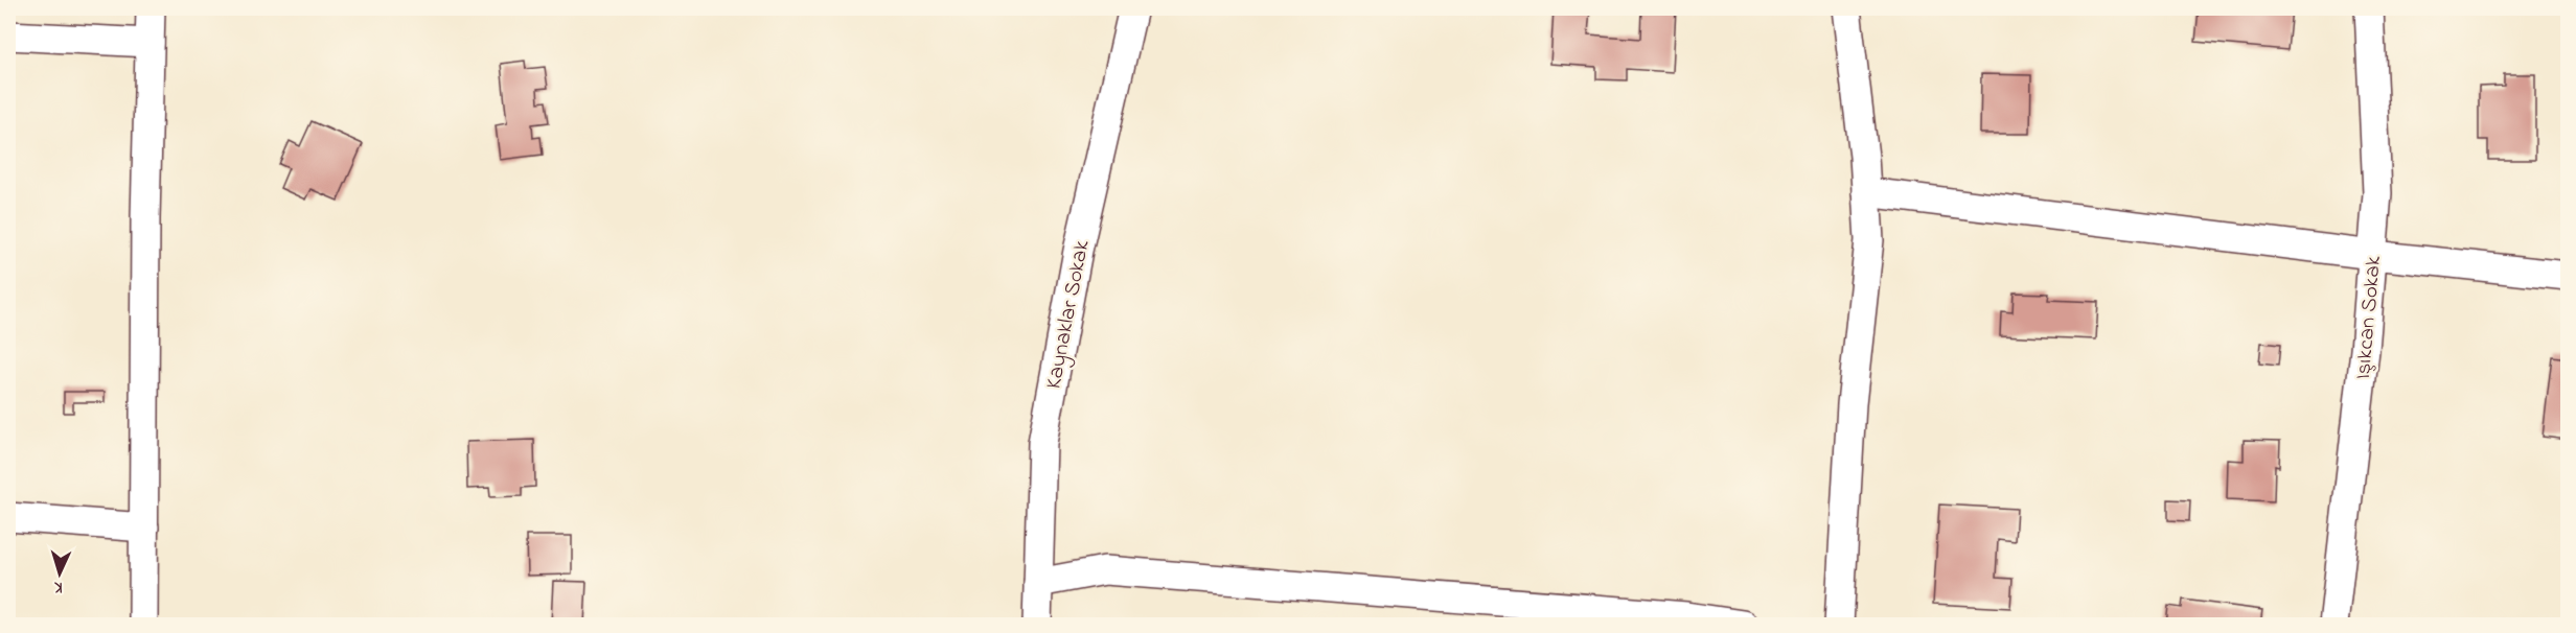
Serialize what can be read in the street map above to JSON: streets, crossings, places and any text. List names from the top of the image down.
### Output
{
  "streets": {
    "street": ["Kaynaklar Sokak", "Işıkcan Sokak"]
  },
  "north": "bottom"
}
